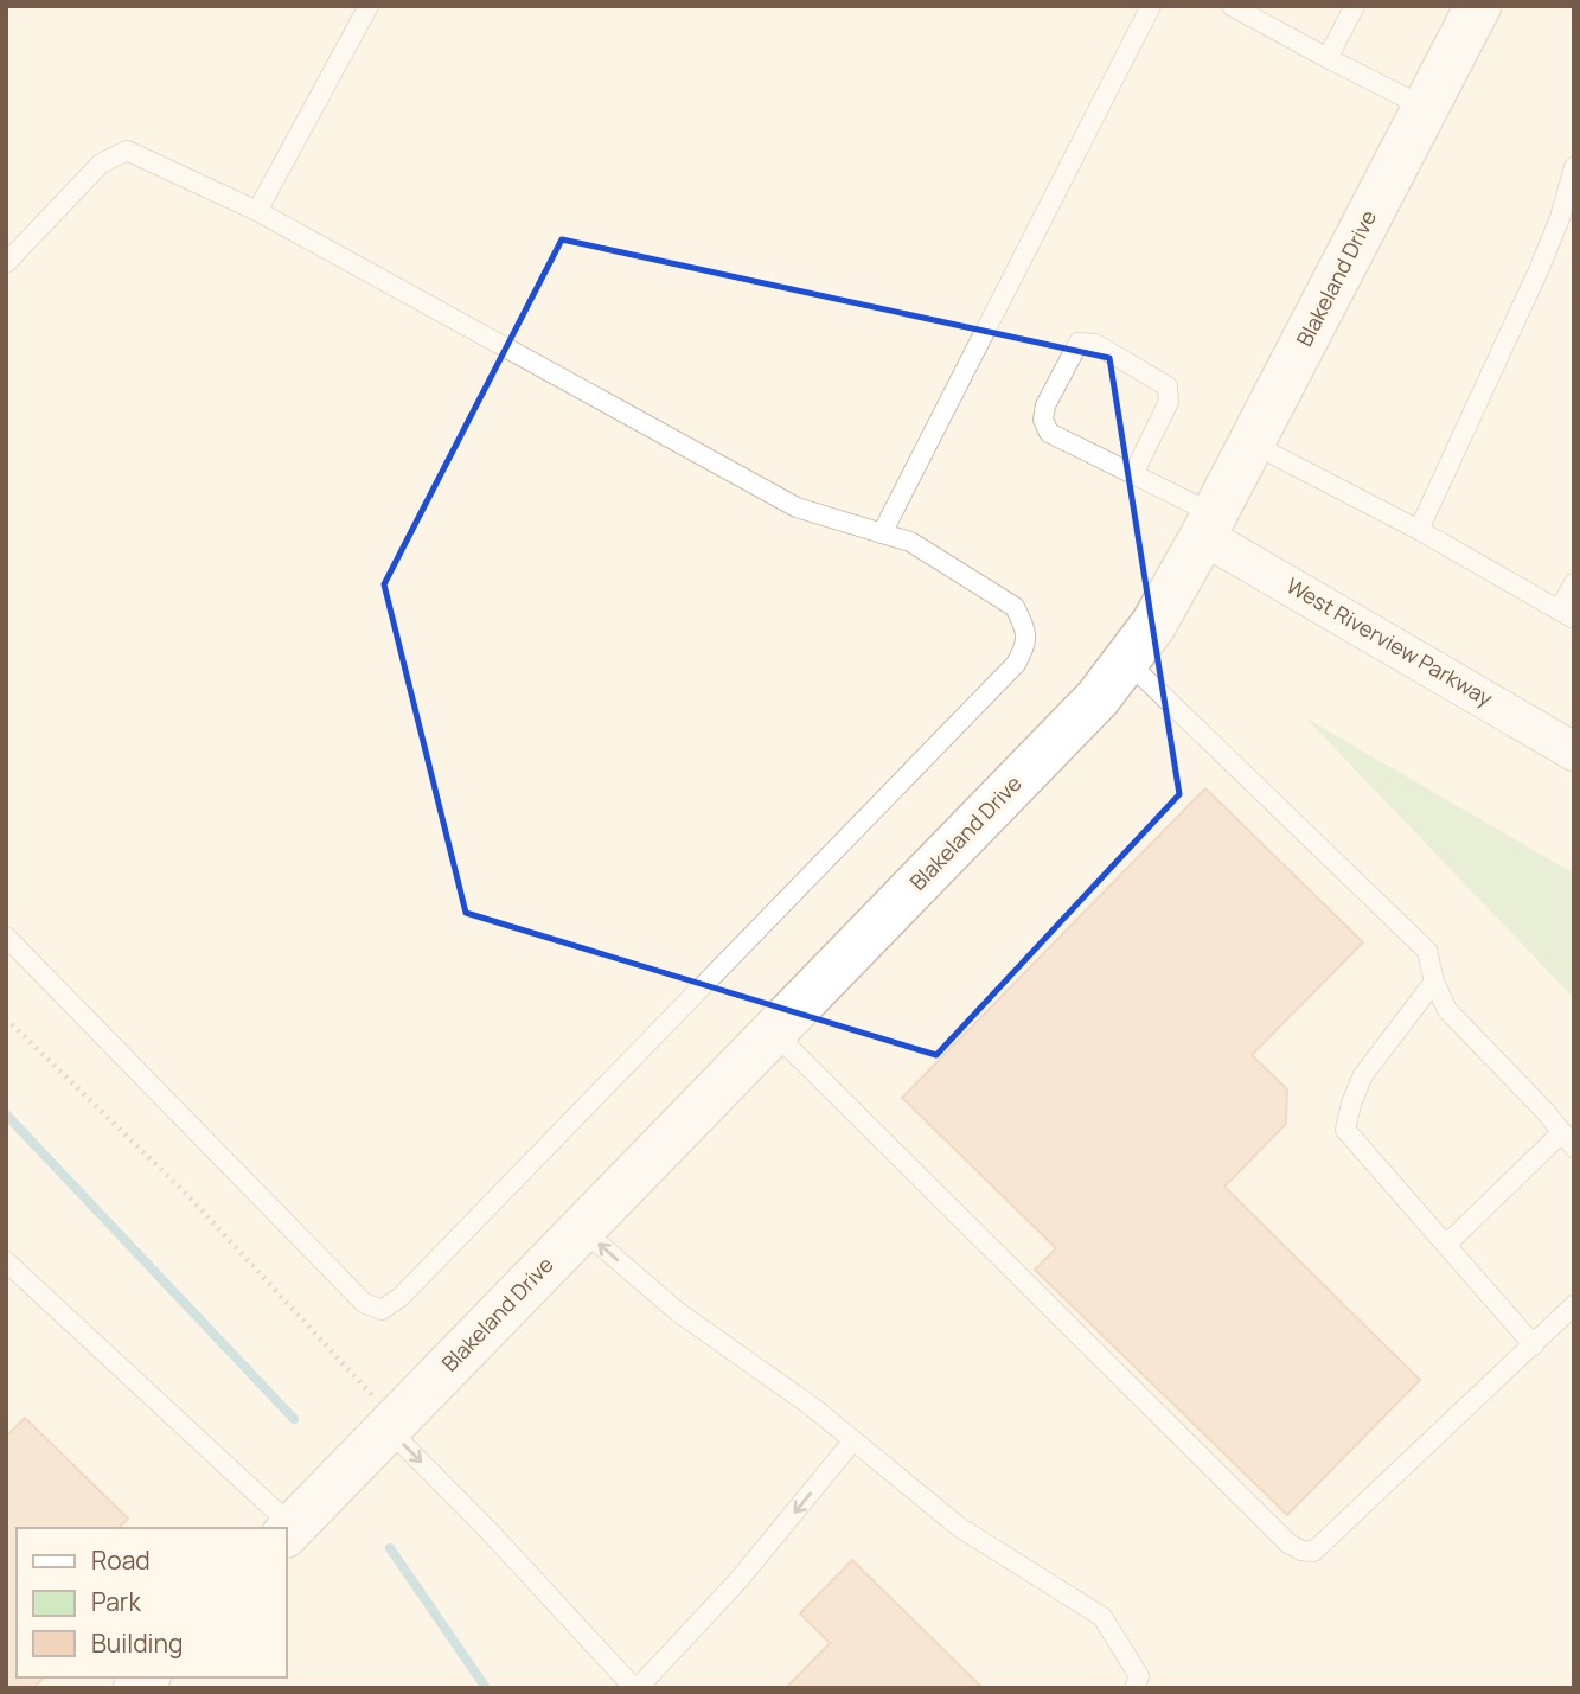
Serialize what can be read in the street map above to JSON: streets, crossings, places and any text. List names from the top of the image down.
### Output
{
  "streets": {
    "street": ["Blakeland Drive", "West Riverview Parkway"]
  },
  "crossings": [
    ["Blakeland Drive", "West Riverview Parkway"]
  ],
  "legend": ["Road", "Park", "Building"]
}
